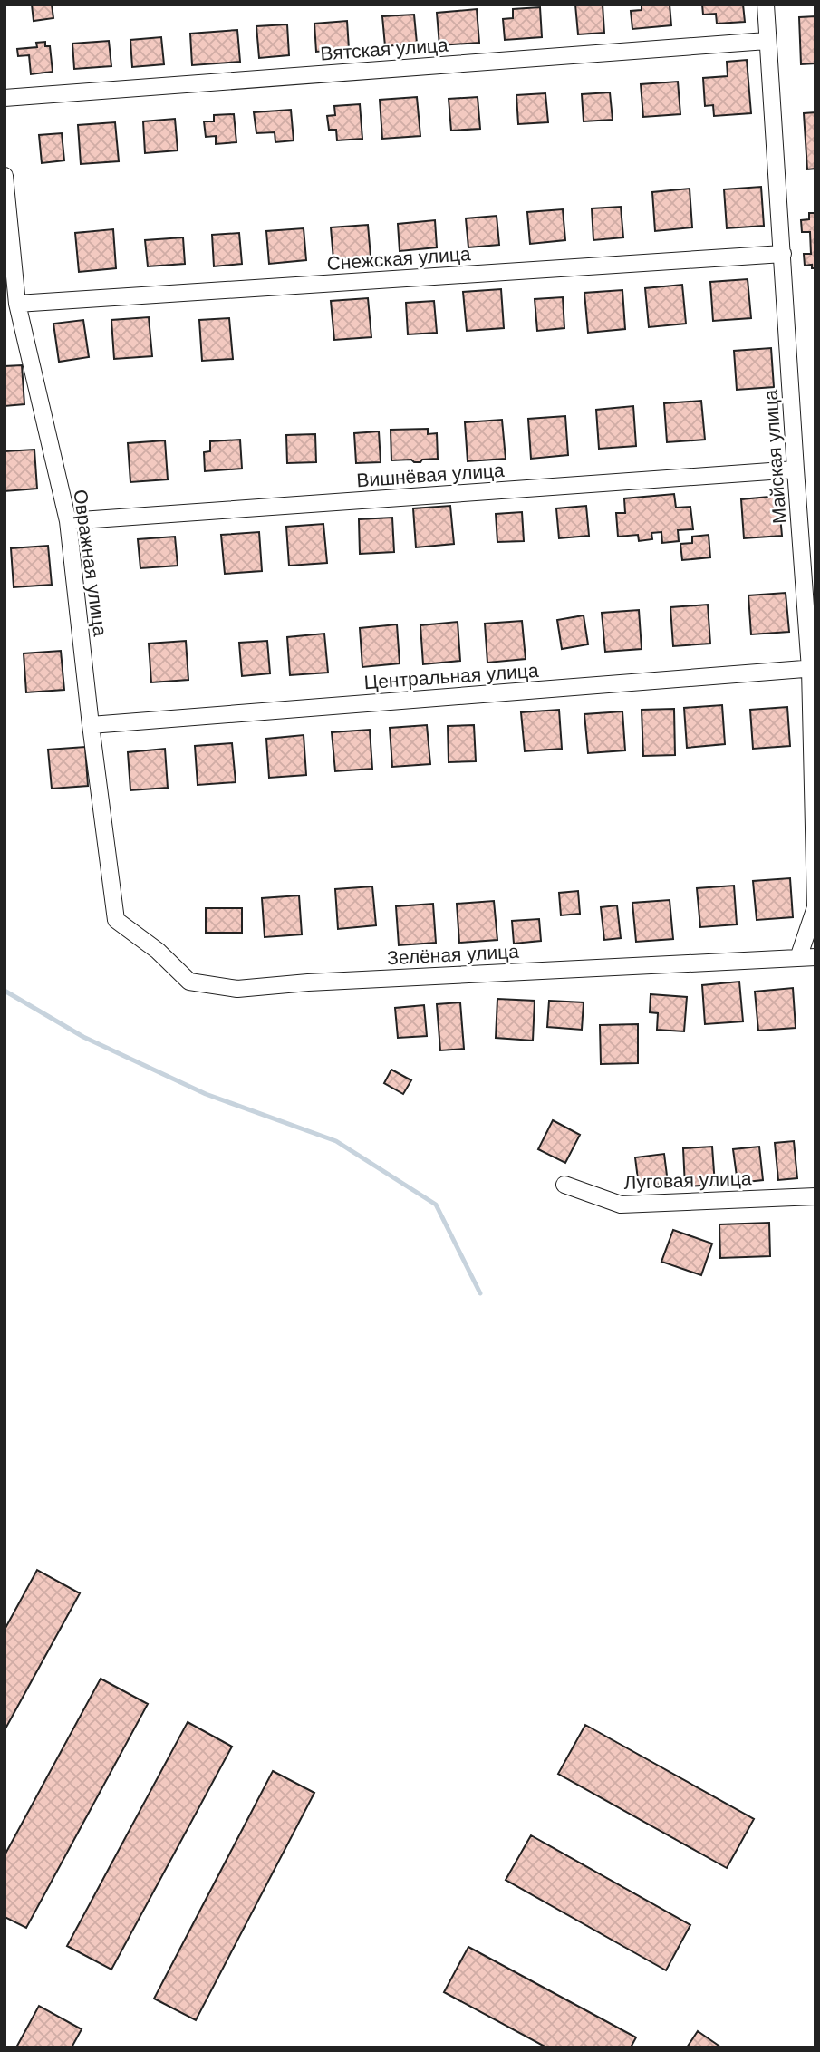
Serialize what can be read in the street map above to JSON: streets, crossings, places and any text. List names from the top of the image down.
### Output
{
  "streets": {
    "street": [
      "Вятская улица",
      "Снежская улица",
      "Майская улица",
      "Вишнёвая улица",
      "Овражная улица",
      "Центральная улица",
      "Зелёная улица",
      "Луговая улица"
    ]
  },
  "crossings": [
    ["Вятская улица", "Майская улица"],
    ["Снежская улица", "Майская улица"],
    ["Снежская улица", "Овражная улица"],
    ["Майская улица", "Вишнёвая улица"],
    ["Майская улица", "Центральная улица"],
    ["Вишнёвая улица", "Овражная улица"],
    ["Овражная улица", "Центральная улица"],
    ["Овражная улица", "Зелёная улица"]
  ]
}
